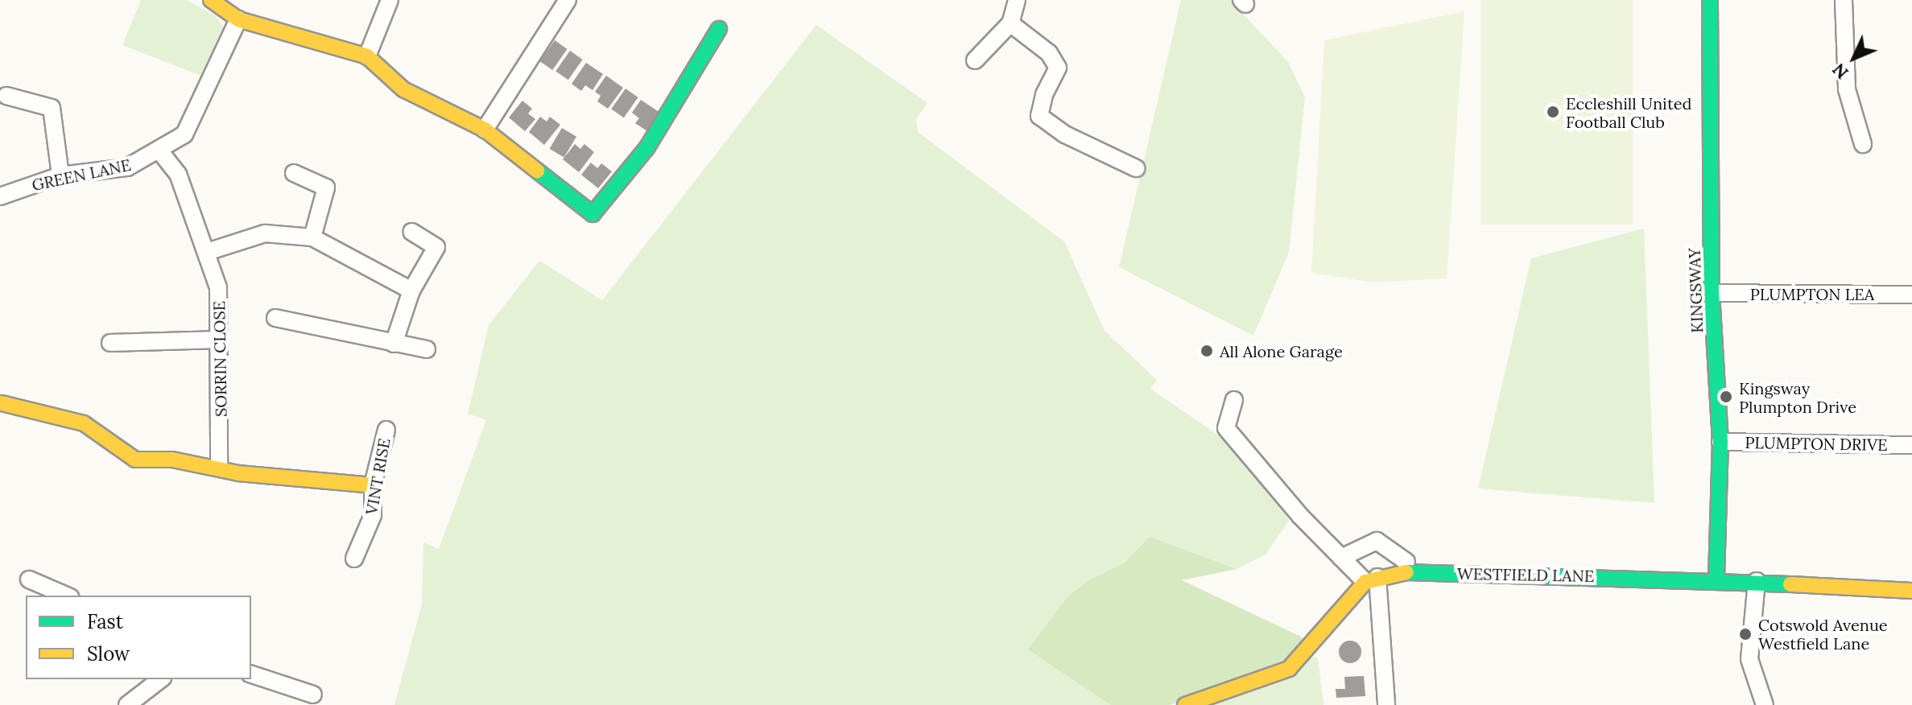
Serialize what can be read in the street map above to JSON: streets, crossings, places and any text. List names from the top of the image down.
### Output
{
  "streets": {
    "street": [
      "GREEN LANE",
      "KINGSWAY",
      "PLUMPTON LEA",
      "SORRIN CLOSE",
      "PLUMPTON DRIVE",
      "VINT RISE",
      "WESTFIELD LANE"
    ]
  },
  "crossings": [
    ["GREEN LANE", "SORRIN CLOSE"],
    ["KINGSWAY", "PLUMPTON LEA"],
    ["KINGSWAY", "PLUMPTON DRIVE"],
    ["KINGSWAY", "WESTFIELD LANE"]
  ],
  "places": [
    "Eccleshill United Football Club",
    "All Alone Garage",
    "Kingsway Plumpton Drive",
    "Cotswold Avenue Westfield Lane"
  ],
  "legend": ["Fast", "Slow"],
  "north": "bottom left"
}
